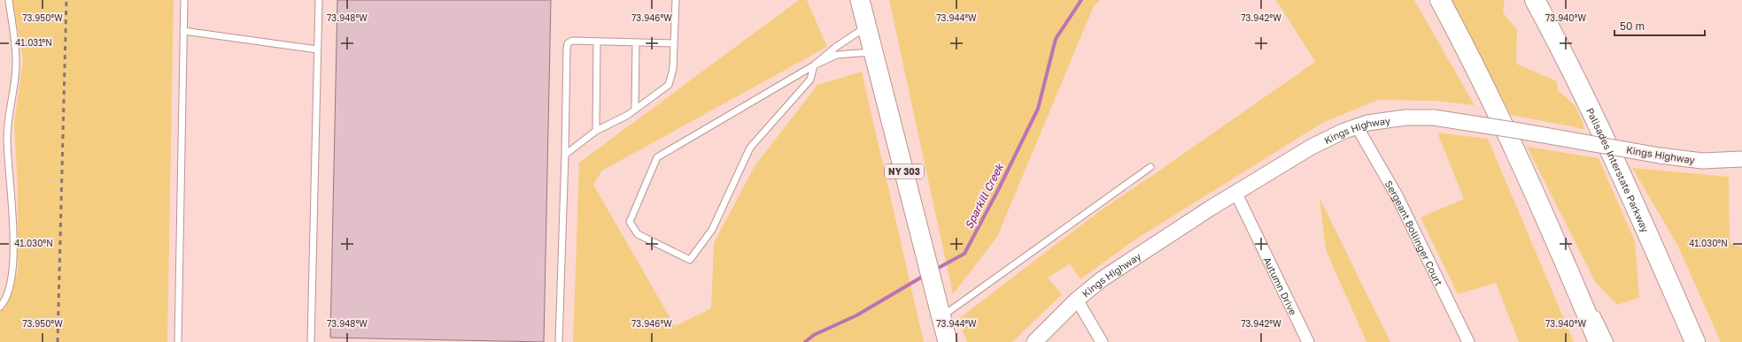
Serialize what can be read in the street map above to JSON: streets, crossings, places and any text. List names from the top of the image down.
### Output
{
  "streets": {
    "highway": ["Palisades Interstate Parkway"],
    "main road": ["NY 303"],
    "street": ["Kings Highway", "Sergeant Bollinger Court", "Autumn Drive"]
  },
  "crossings": [
    ["Kings Highway", "Sergeant Bollinger Court"],
    ["Kings Highway", "Autumn Drive"]
  ],
  "water": ["Sparkill Creek"],
  "scale_bar": "50 m",
  "coordinates": [
    "73.950°W",
    "73.948°W",
    "73.946°W",
    "73.944°W",
    "73.942°W",
    "73.940°W",
    "41.031°N",
    "41.030°N"
  ]
}
